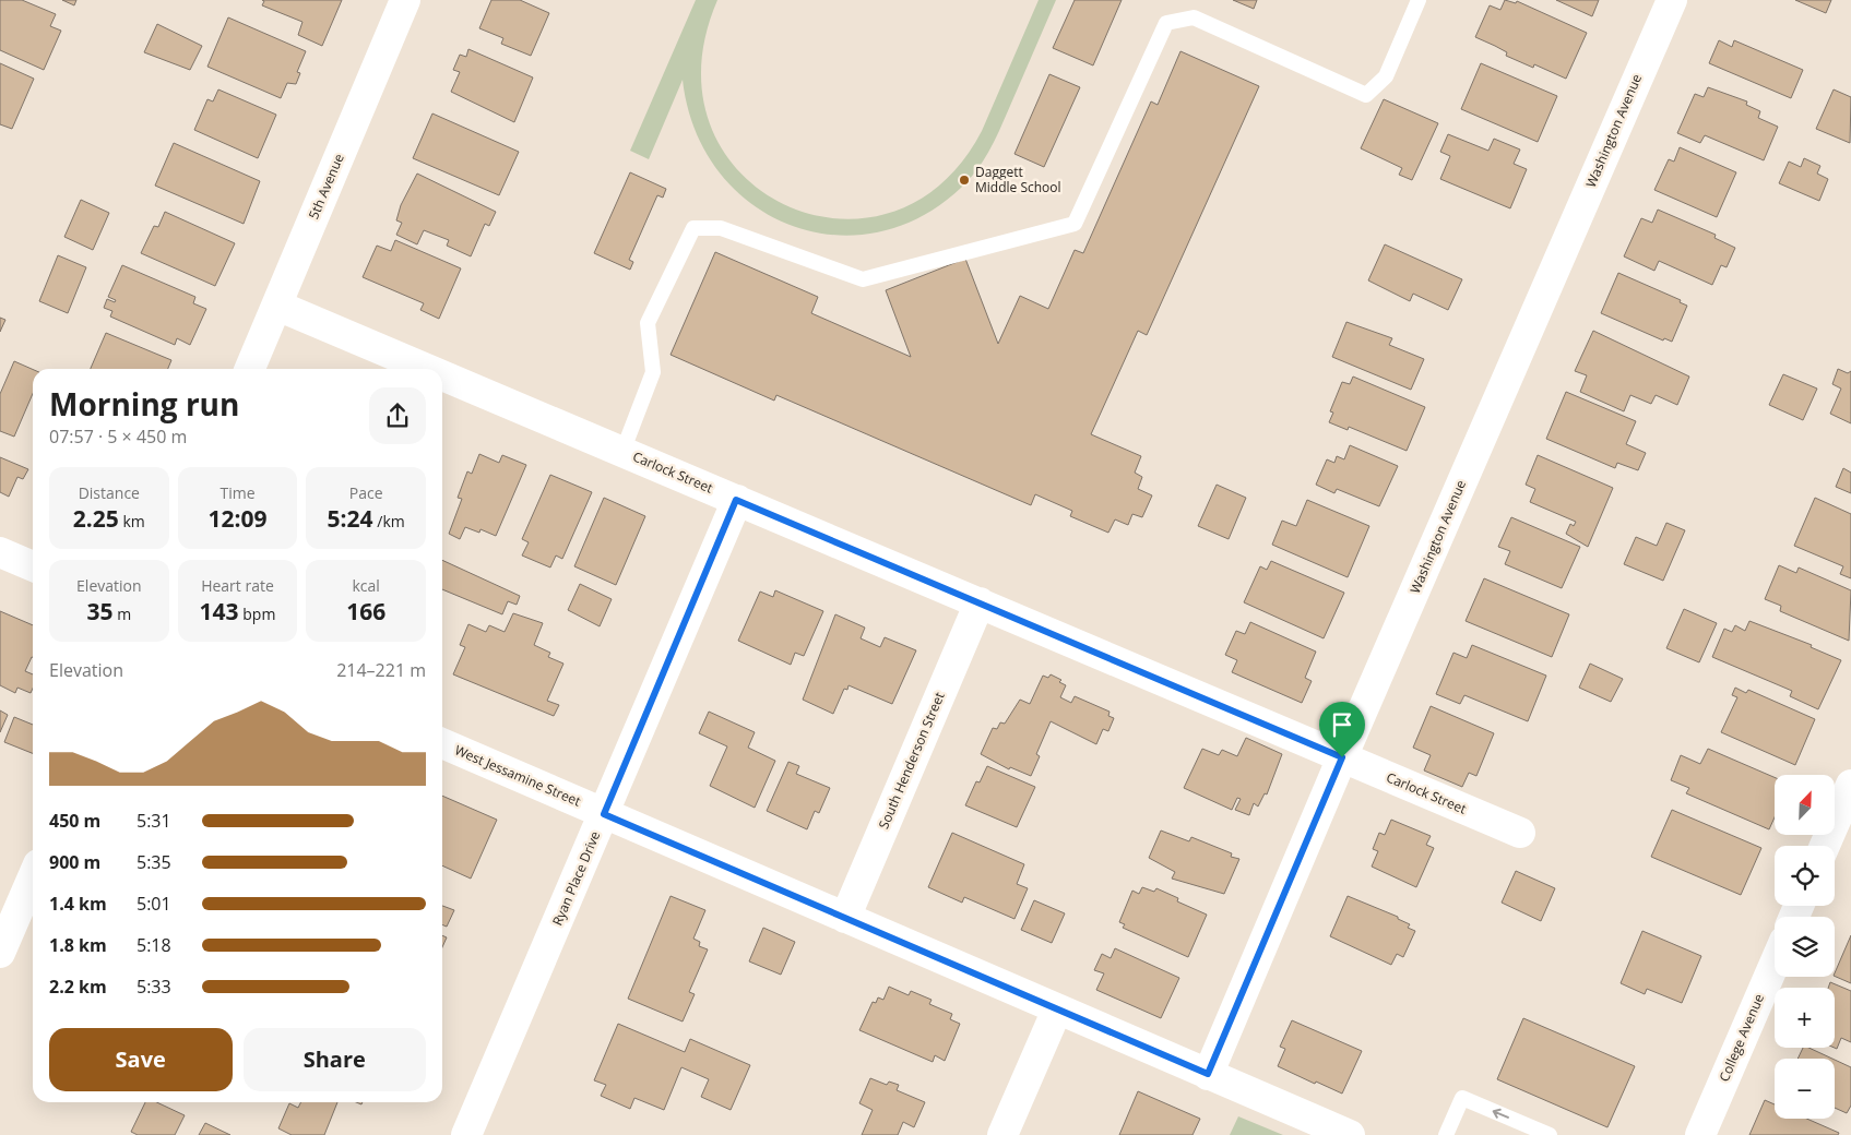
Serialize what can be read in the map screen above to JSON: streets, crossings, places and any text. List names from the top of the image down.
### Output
{
  "streets": {
    "street": [
      "Washington Avenue",
      "5th Avenue",
      "Carlock Street",
      "South Henderson Street",
      "West Jessamine Street",
      "Ryan Place Drive",
      "College Avenue"
    ]
  },
  "crossings": [
    ["Washington Avenue", "Carlock Street"],
    ["Washington Avenue", "West Jessamine Street"],
    ["5th Avenue", "Carlock Street"],
    ["Carlock Street", "South Henderson Street"],
    ["Carlock Street", "Ryan Place Drive"],
    ["South Henderson Street", "West Jessamine Street"],
    ["West Jessamine Street", "Ryan Place Drive"]
  ],
  "places": ["Daggett Middle School"],
  "north": "top right",
  "page": {
    "heading": ["Morning run", "07:57 · 5 × 450 m"],
    "stats": [
      ["Distance", "2.25 km"],
      ["Time", "12:09"],
      ["Pace", "5:24 /km"],
      ["Elevation", "35 m"],
      ["Heart rate", "143 bpm"],
      ["kcal", "166"]
    ],
    "chart": ["Elevation", "214–221 m"],
    "map_buttons": ["+", "−"],
    "list": [
      {
        "name": "450 m",
        "note": "5:31"
      },
      {
        "name": "900 m",
        "note": "5:35"
      },
      {
        "name": "1.4 km",
        "note": "5:01"
      },
      {
        "name": "1.8 km",
        "note": "5:18"
      },
      {
        "name": "2.2 km",
        "note": "5:33"
      }
    ],
    "buttons": ["Save", "Share"]
  }
}
